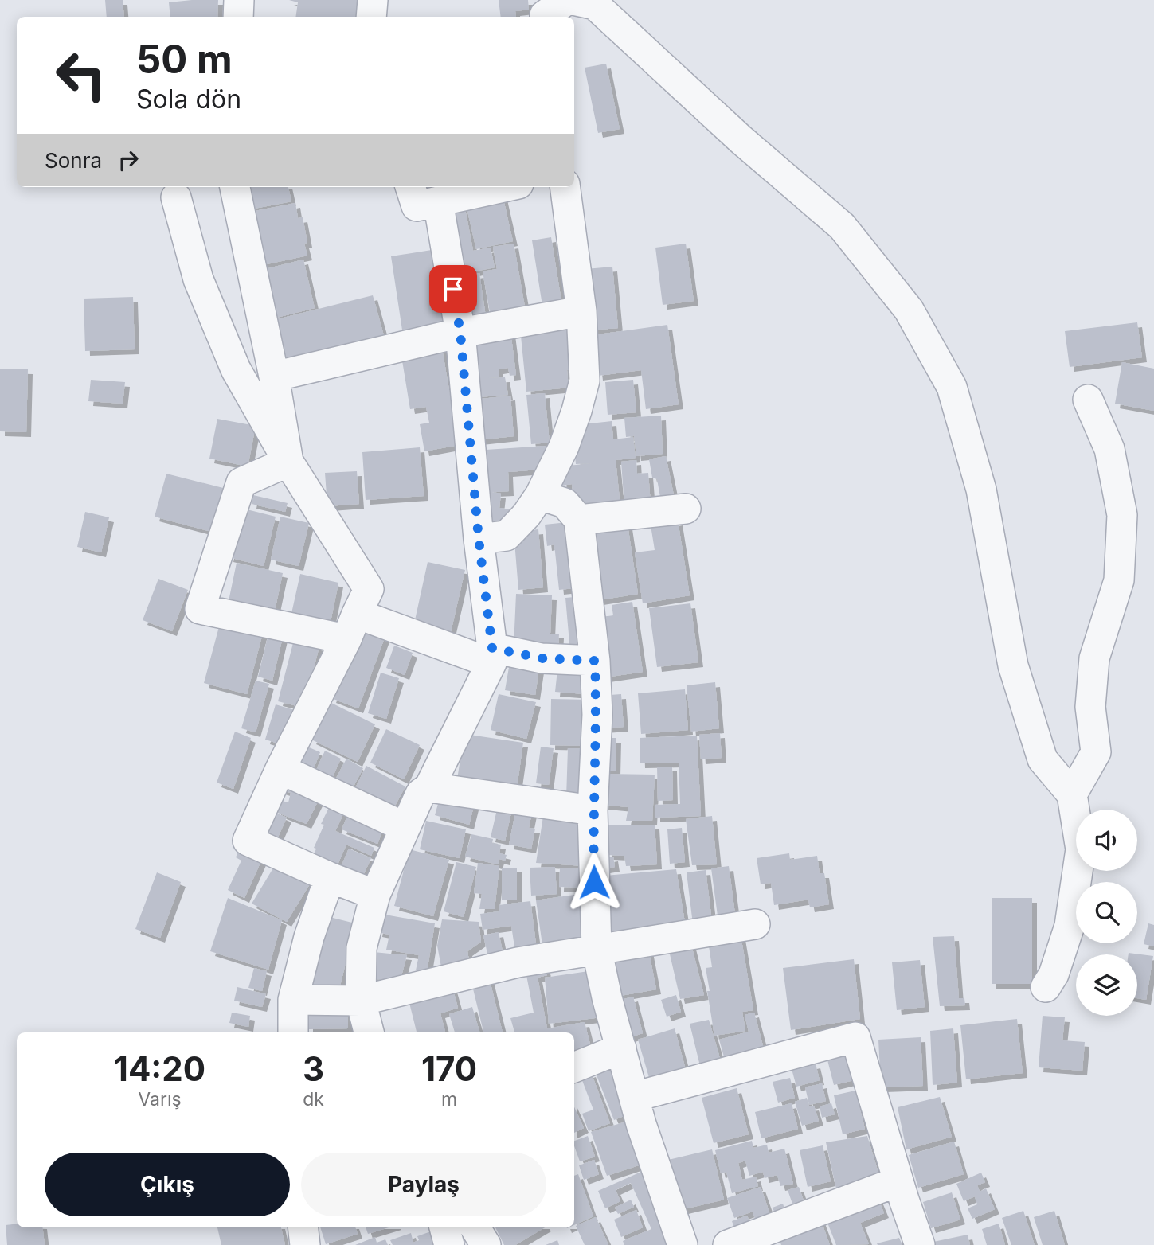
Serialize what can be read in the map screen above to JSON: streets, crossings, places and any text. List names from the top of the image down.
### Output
{
  "page": {
    "turn": ["50 m", "Sola dön"],
    "then": "Sonra",
    "eta": [
      "14:20",
      "Varış",
      "3",
      "dk",
      "170",
      "m"
    ],
    "buttons": ["Çıkış", "Paylaş"]
  }
}
